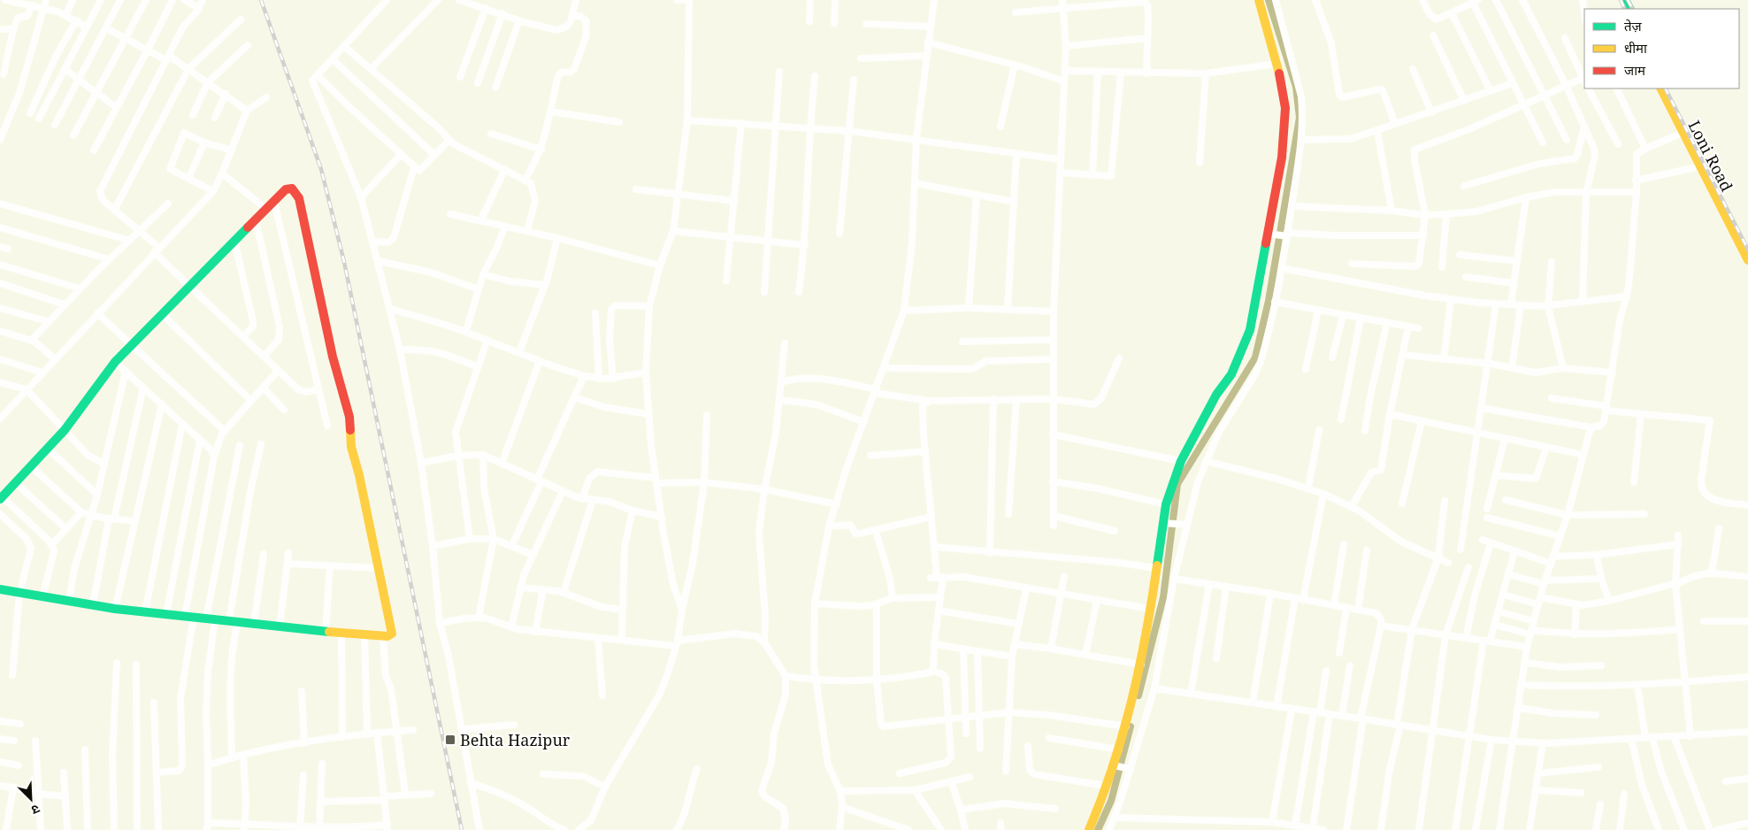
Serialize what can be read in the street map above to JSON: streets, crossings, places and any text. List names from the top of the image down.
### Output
{
  "streets": {
    "main road": ["Loni Road"]
  },
  "places": {
    "transit": ["Behta Hazipur"]
  },
  "legend": ["तेज़", "धीमा", "जाम"],
  "north": "bottom right"
}
